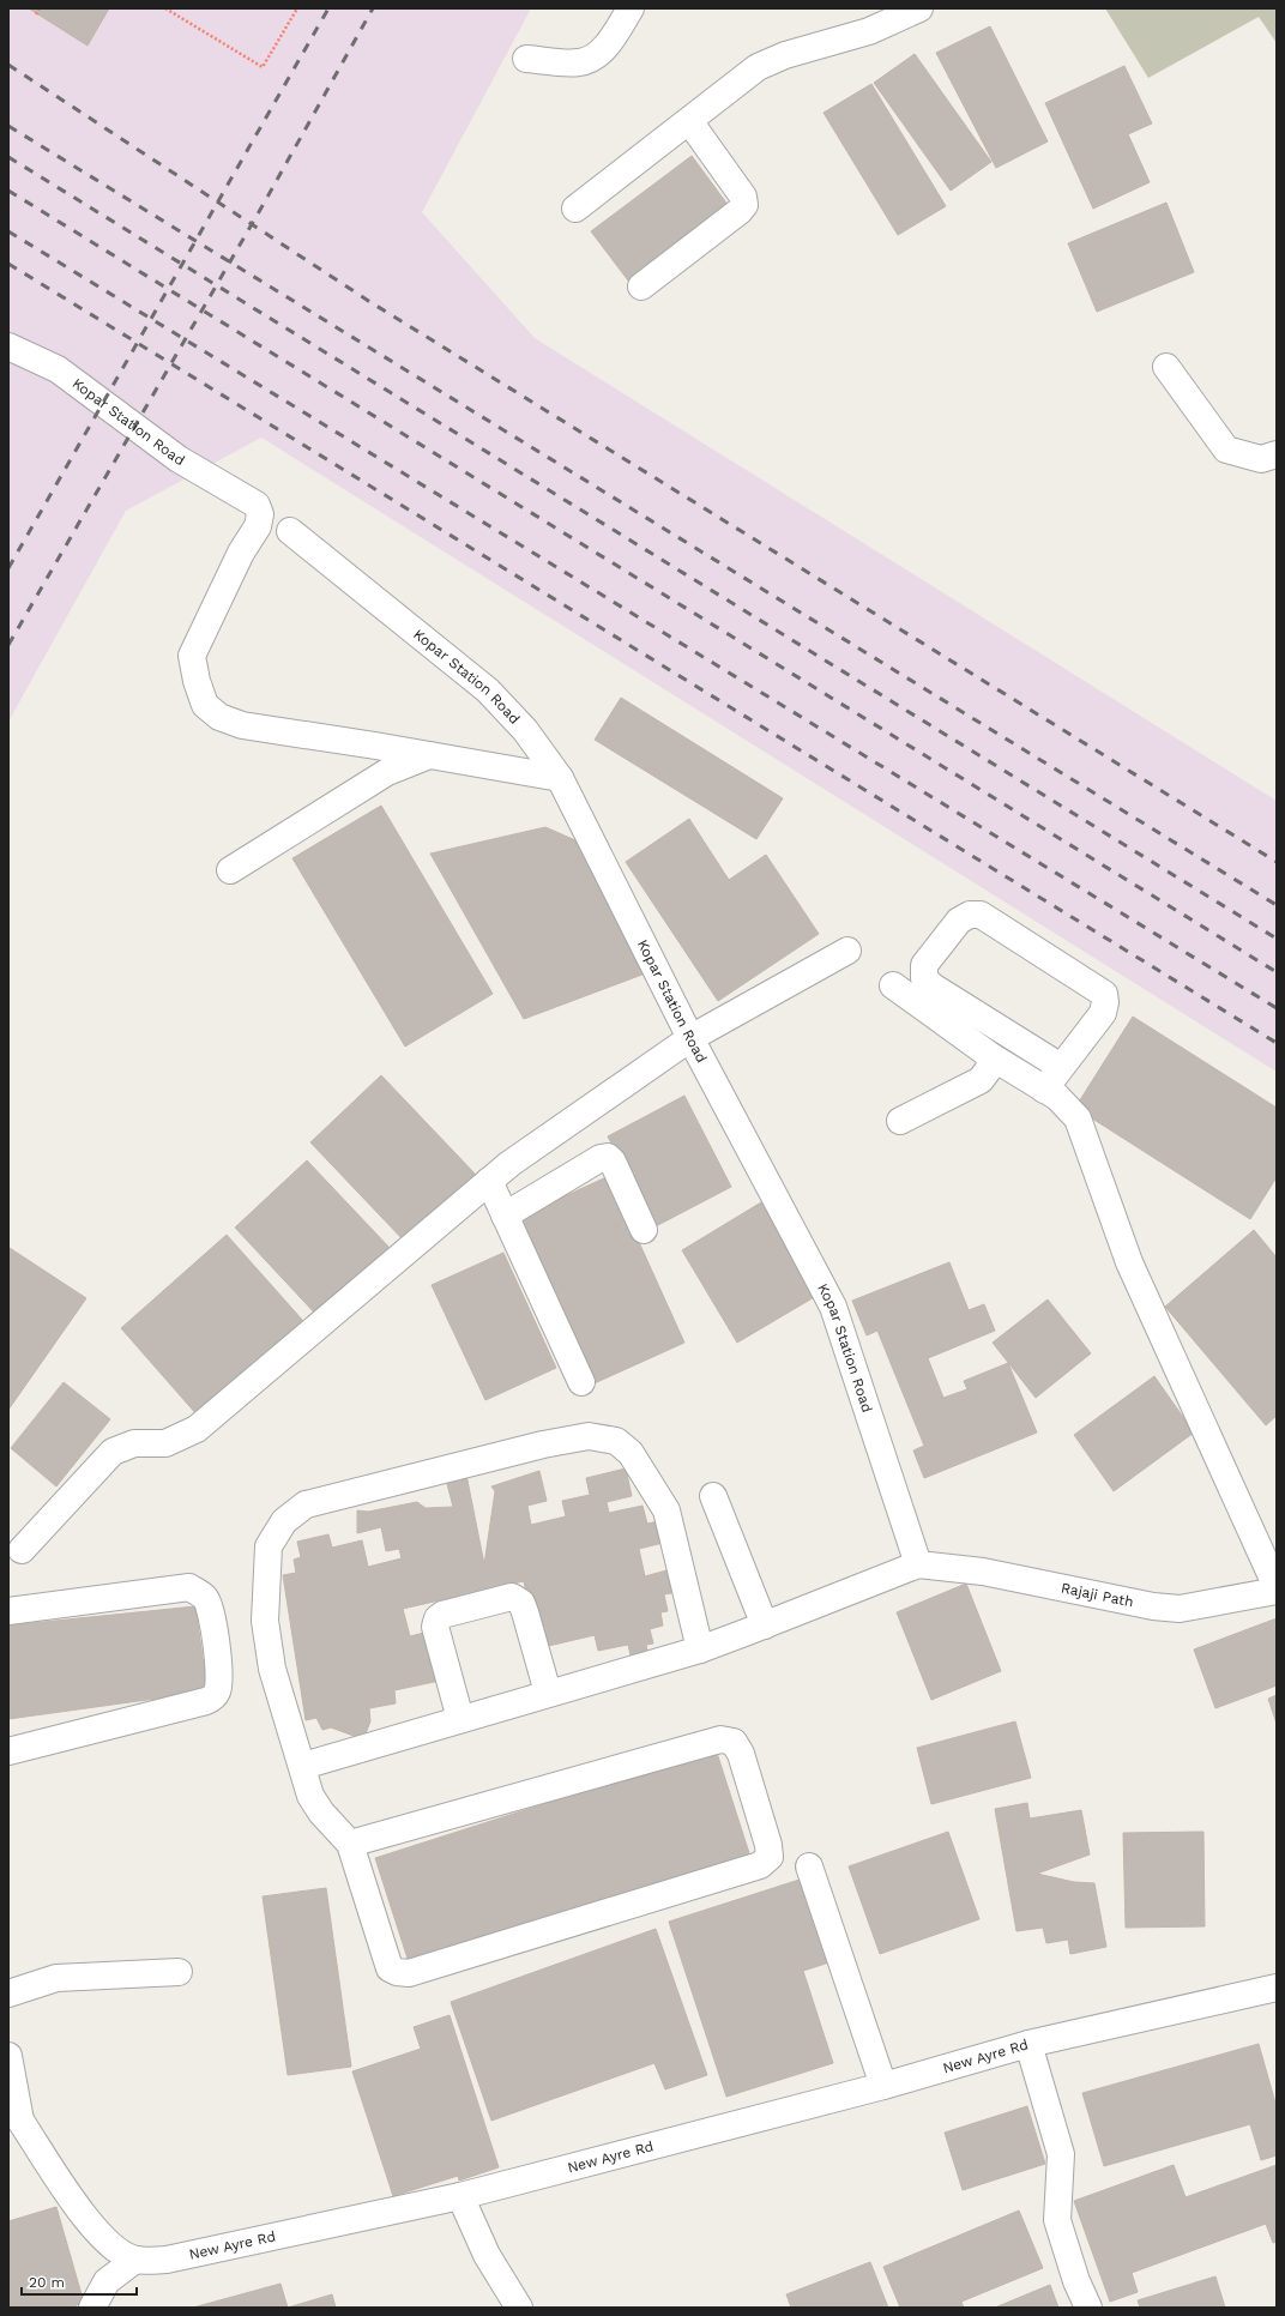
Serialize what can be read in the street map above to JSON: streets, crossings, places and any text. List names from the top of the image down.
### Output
{
  "streets": {
    "street": ["Kopar Station Road", "Rajaji Path", "New Ayre Rd"]
  },
  "crossings": [
    ["Kopar Station Road", "Rajaji Path"]
  ],
  "scale_bar": "20 m"
}
